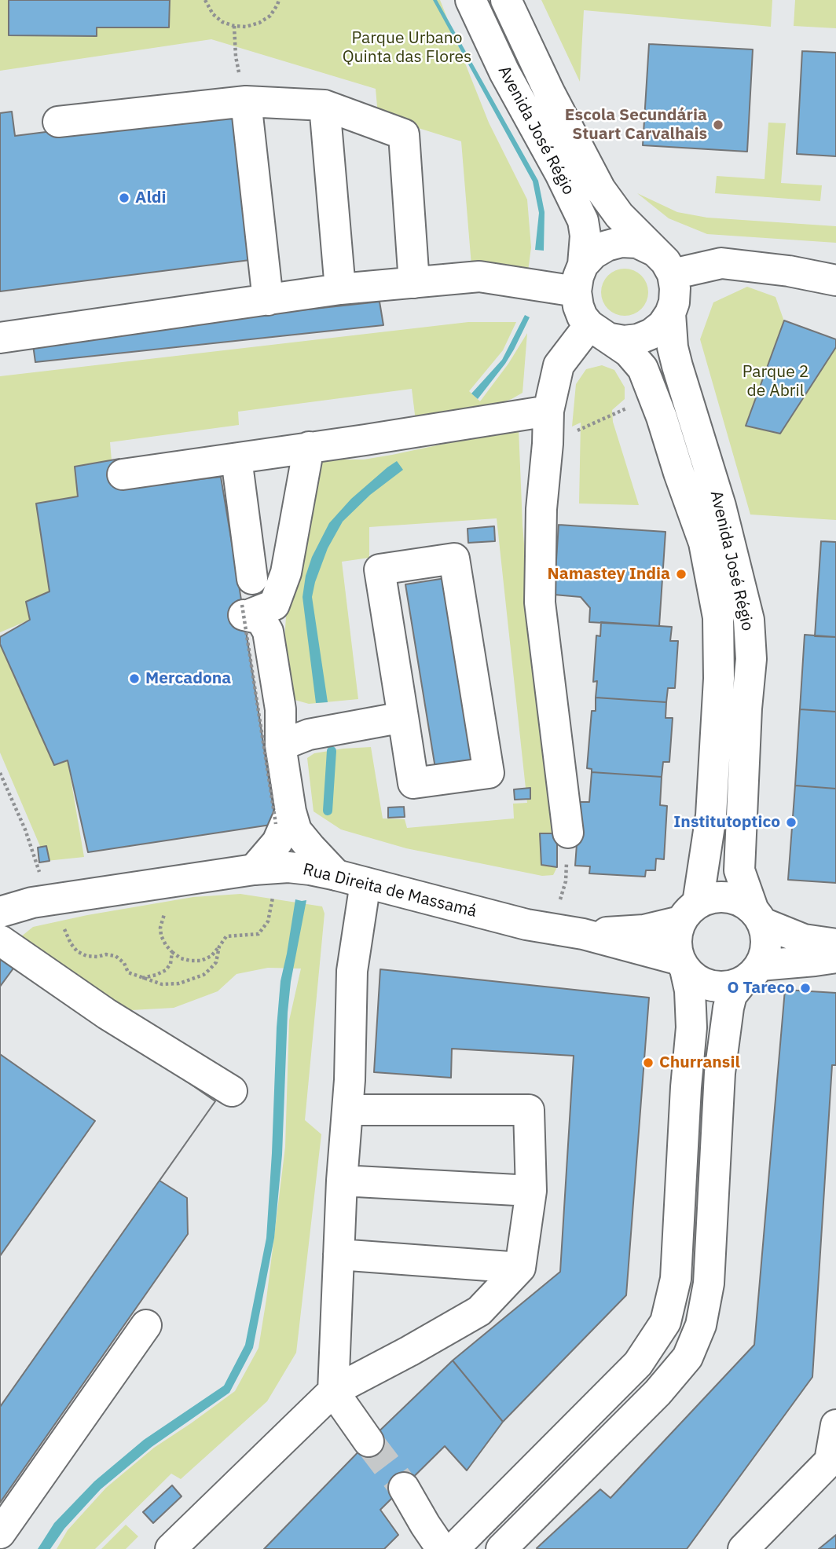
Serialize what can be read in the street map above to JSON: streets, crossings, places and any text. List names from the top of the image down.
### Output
{
  "streets": {
    "street": ["Avenida José Régio", "Rua Direita de Massamá"]
  },
  "crossings": [
    ["Avenida José Régio", "Rua Direita de Massamá"]
  ],
  "parks": ["Parque Urbano Quinta das Flores", "Parque 2 de Abril"],
  "places": [
    "Escola Secundária Stuart Carvalhais",
    "Aldi",
    "Namastey India",
    "Mercadona",
    "Institutoptico",
    "O Tareco",
    "Churransil"
  ]
}
